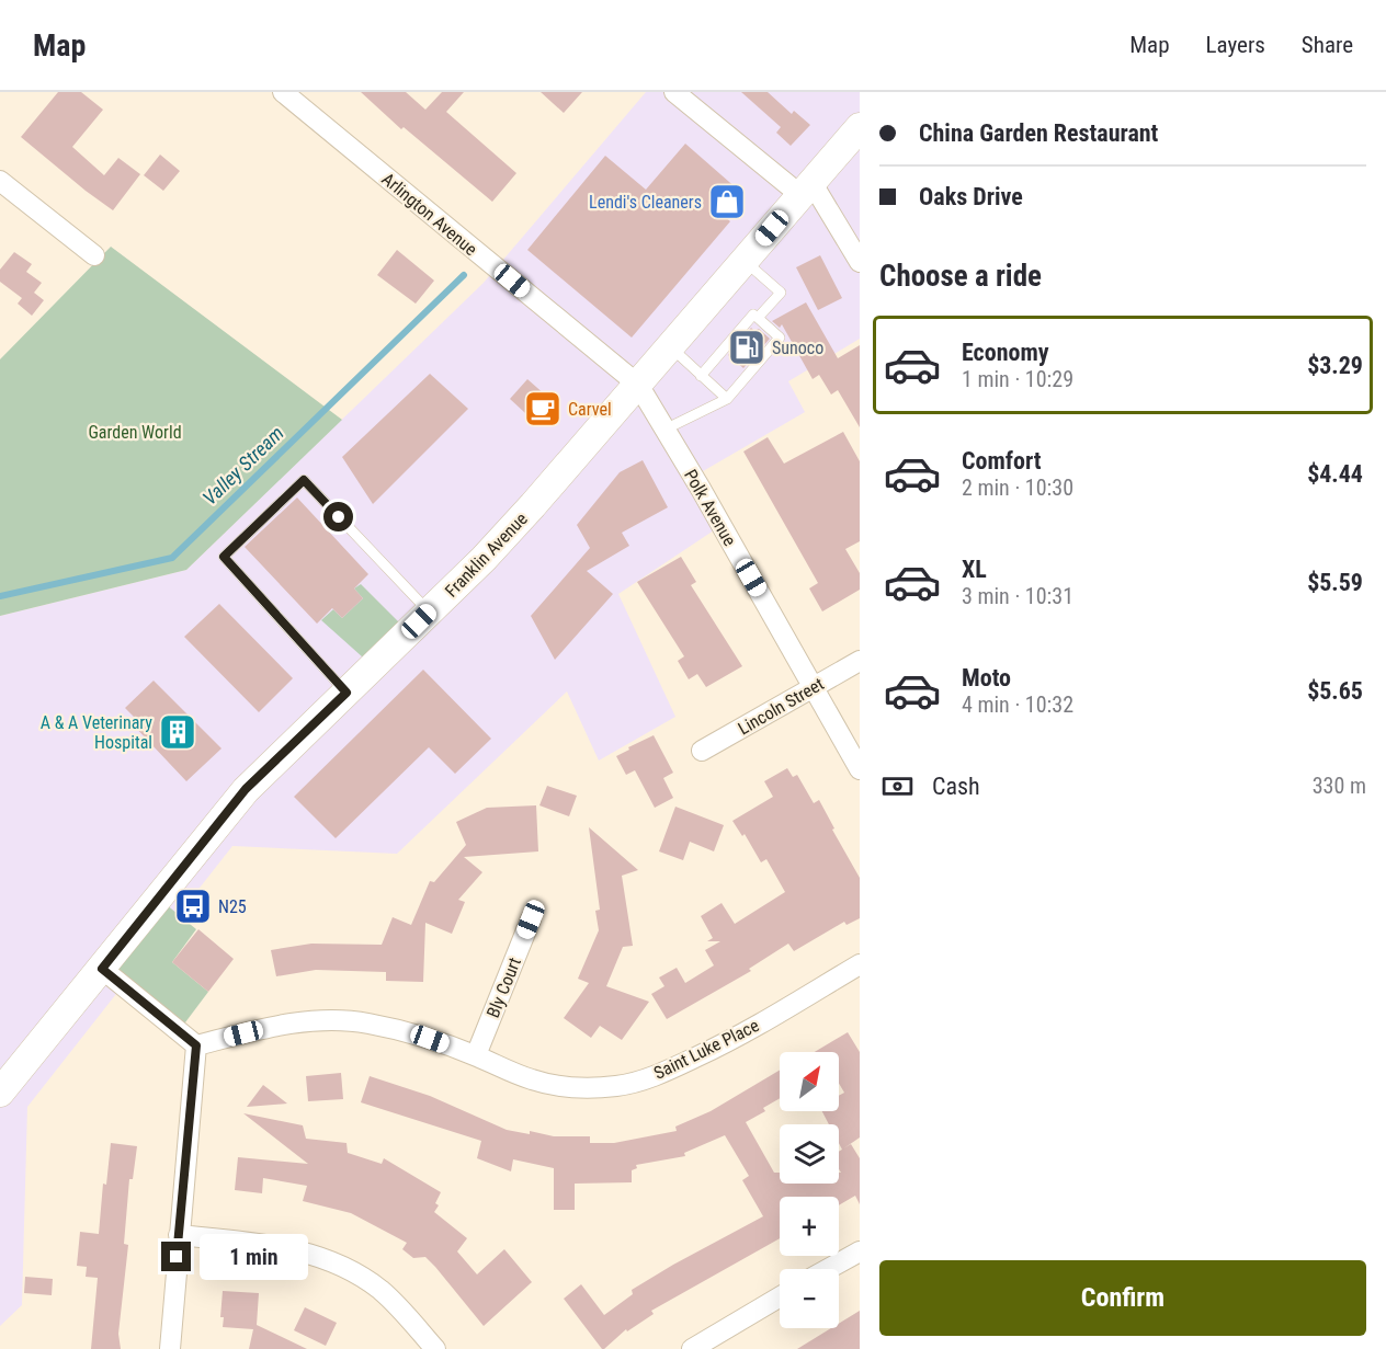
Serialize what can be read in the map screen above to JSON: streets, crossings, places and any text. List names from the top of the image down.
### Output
{
  "streets": {
    "main road": ["Franklin Avenue"],
    "street": [
      "Arlington Avenue",
      "Polk Avenue",
      "Lincoln Street",
      "Bly Court",
      "Saint Luke Place"
    ]
  },
  "crossings": [
    ["Arlington Avenue", "Polk Avenue"],
    ["Arlington Avenue", "Franklin Avenue"],
    ["Polk Avenue", "Franklin Avenue"],
    ["Polk Avenue", "Lincoln Street"],
    ["Bly Court", "Saint Luke Place"]
  ],
  "water": ["Valley Stream"],
  "parks": ["Garden World"],
  "places": {
    "shop": ["Lendi's Cleaners"],
    "fuel station": ["Sunoco"],
    "cafe": ["Carvel"],
    "building": ["A & A Veterinary Hospital"],
    "bus stop": ["N25"]
  },
  "north": "top right",
  "page": {
    "header": "Map",
    "nav": ["Map", "Layers", "Share"],
    "banner": ["China Garden Restaurant", "Oaks Drive"],
    "heading": "Choose a ride",
    "list": [
      {
        "name": "Economy",
        "note": "1 min · 10:29",
        "value": "$3.29"
      },
      {
        "name": "Comfort",
        "note": "2 min · 10:30",
        "value": "$4.44"
      },
      {
        "name": "XL",
        "note": "3 min · 10:31",
        "value": "$5.59"
      },
      {
        "name": "Moto",
        "note": "4 min · 10:32",
        "value": "$5.65"
      }
    ],
    "pay": ["Cash", "330 m"],
    "map_buttons": ["+", "−"],
    "bubble": "1 min",
    "buttons": "Confirm"
  }
}
